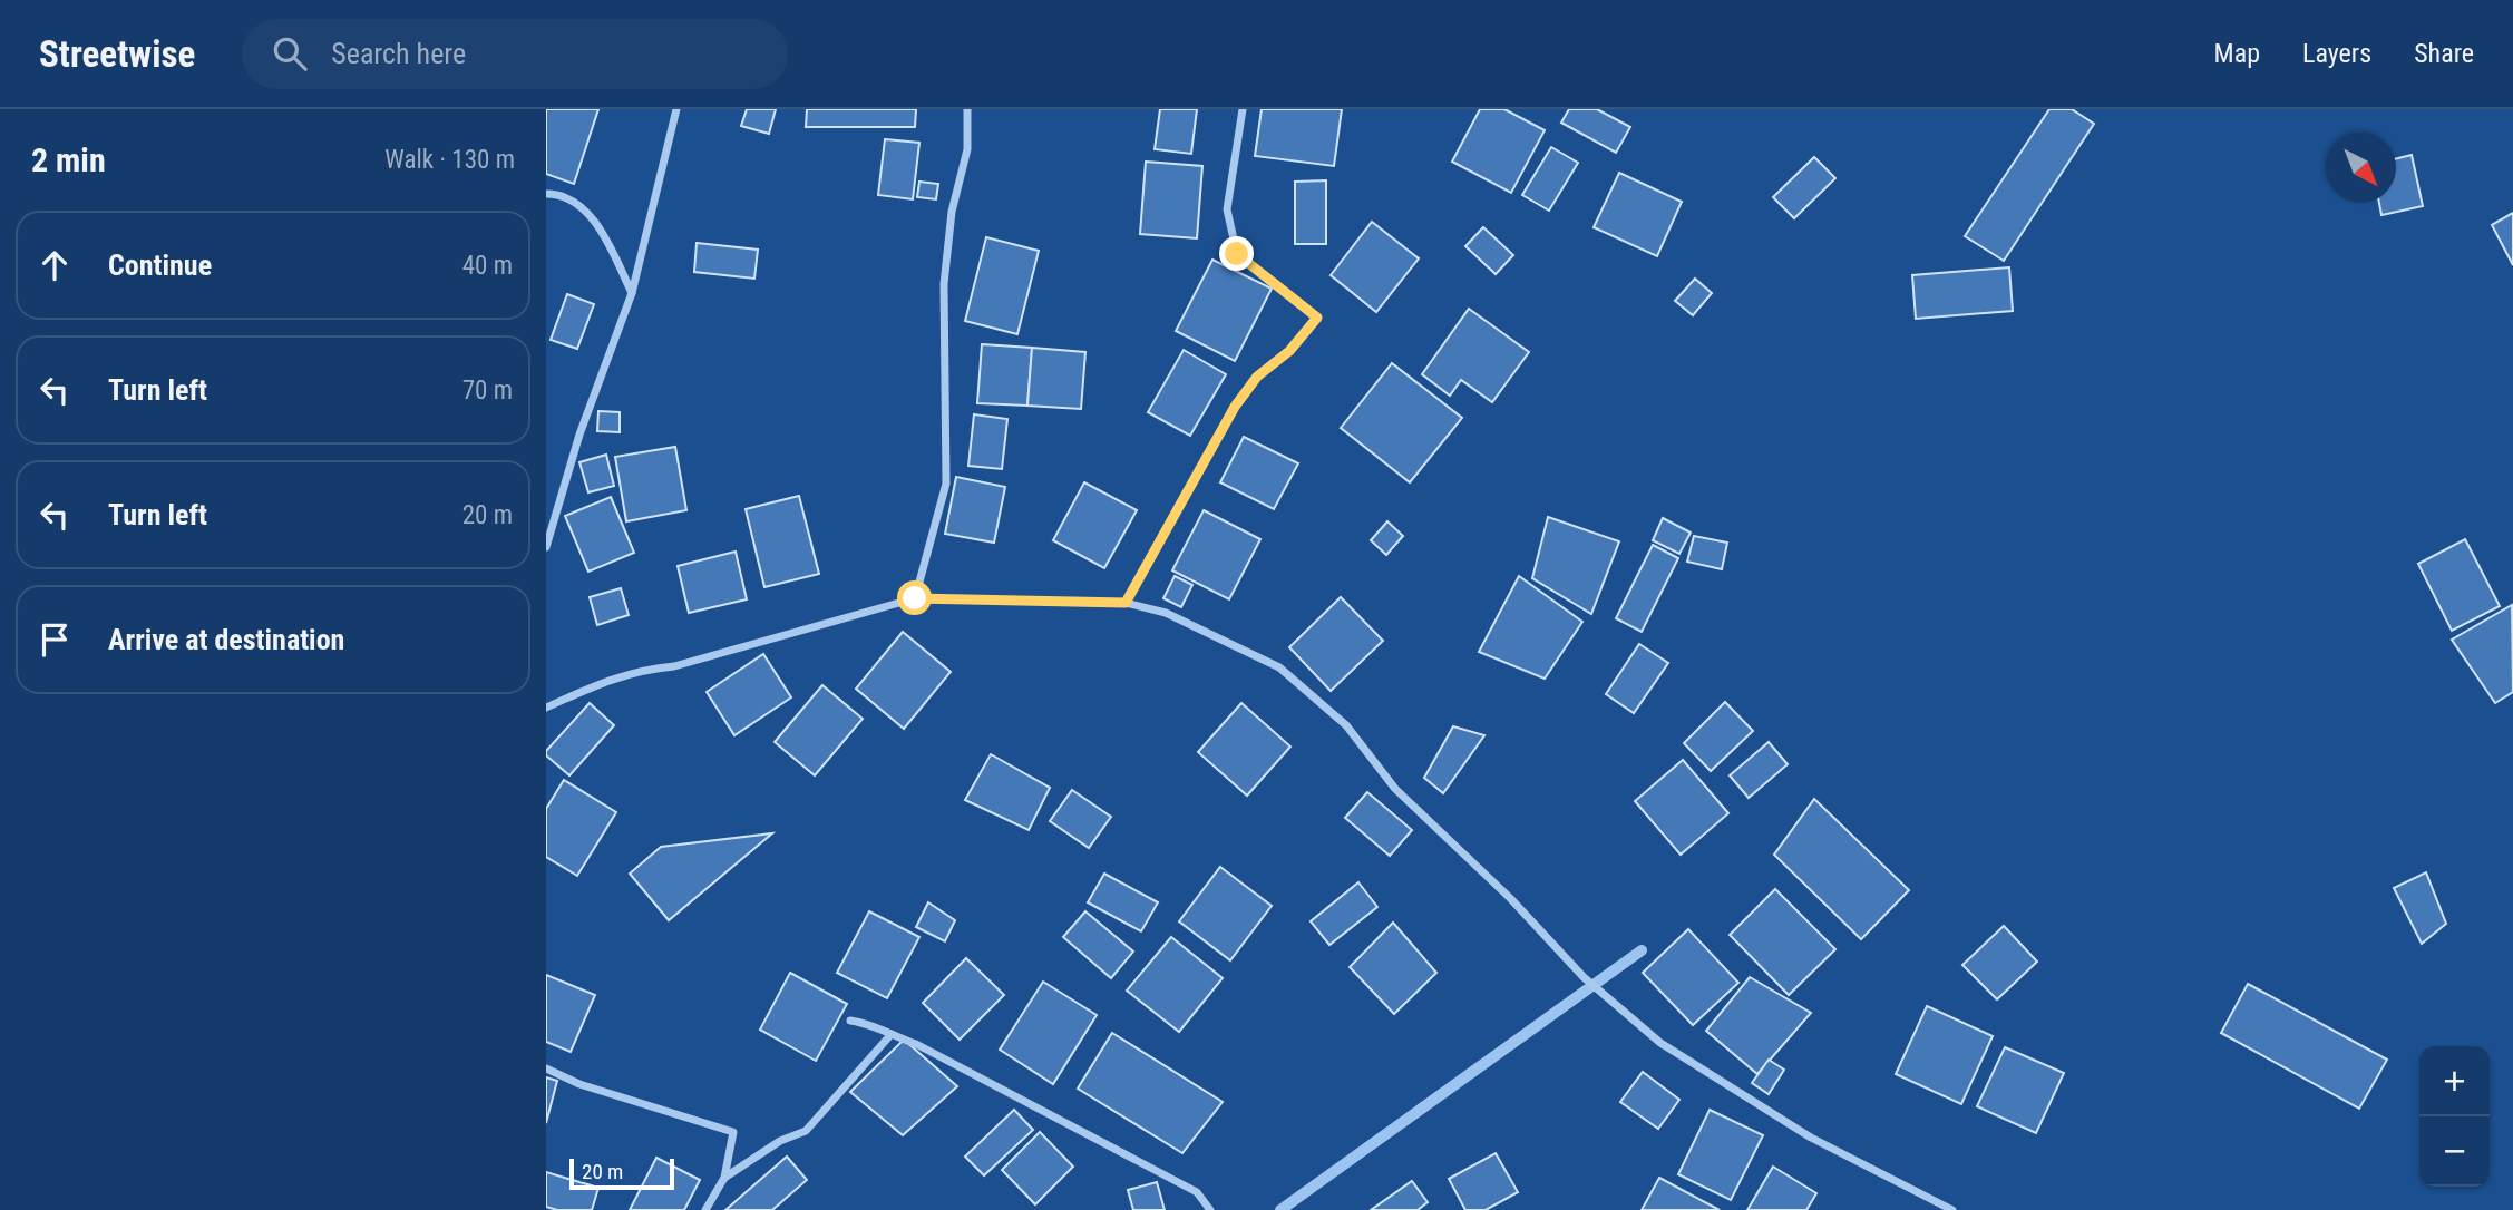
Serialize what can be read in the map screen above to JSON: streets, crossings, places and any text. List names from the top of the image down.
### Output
{
  "scale_bar": "20 m",
  "north": "bottom right",
  "page": {
    "header": "Streetwise",
    "search": "Search here",
    "nav": ["Map", "Layers", "Share"],
    "heading": ["2 min", "Walk · 130 m"],
    "list": [
      ["Continue", "40 m"],
      ["Turn left", "70 m"],
      ["Turn left", "20 m"],
      "Arrive at destination"
    ],
    "map_buttons": ["+", "−"],
    "scale": "20 m"
  }
}
